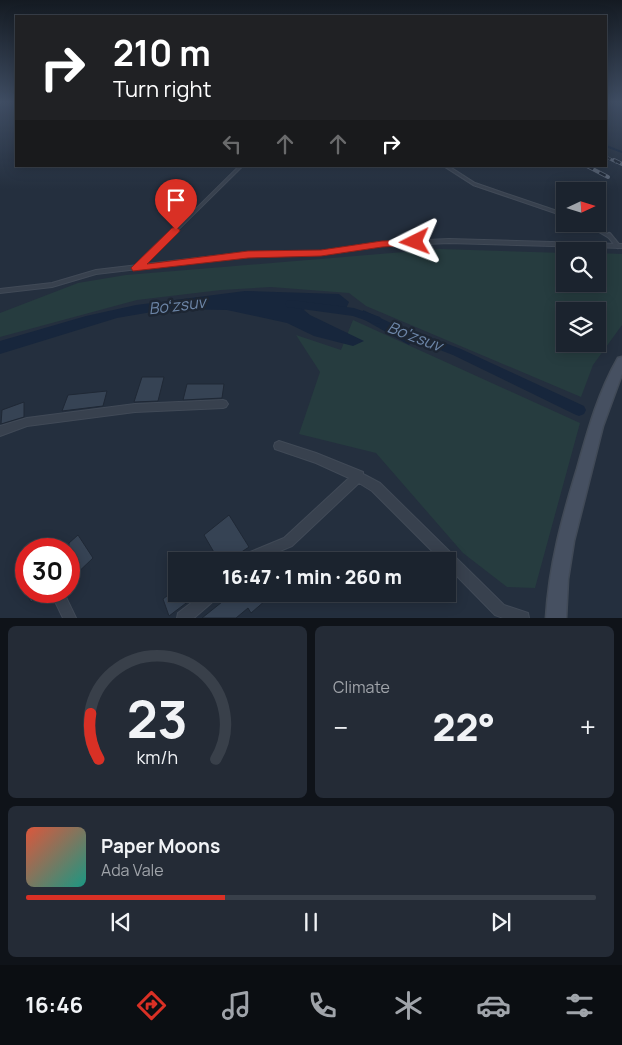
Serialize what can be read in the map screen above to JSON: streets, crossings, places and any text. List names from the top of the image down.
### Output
{
  "water": ["Boʻzsuv", "Bo'zsuv"],
  "north": "right",
  "page": {
    "turn": ["210 m", "Turn right"],
    "limit": "30",
    "trip": "16:47 · 1 min · 260 m",
    "tile": "Climate",
    "heat": ["−", "22°", "+"],
    "song": ["Paper Moons", "Ada Vale"],
    "tabs": "16:46",
    "gauge": ["23", "km/h"]
  }
}
